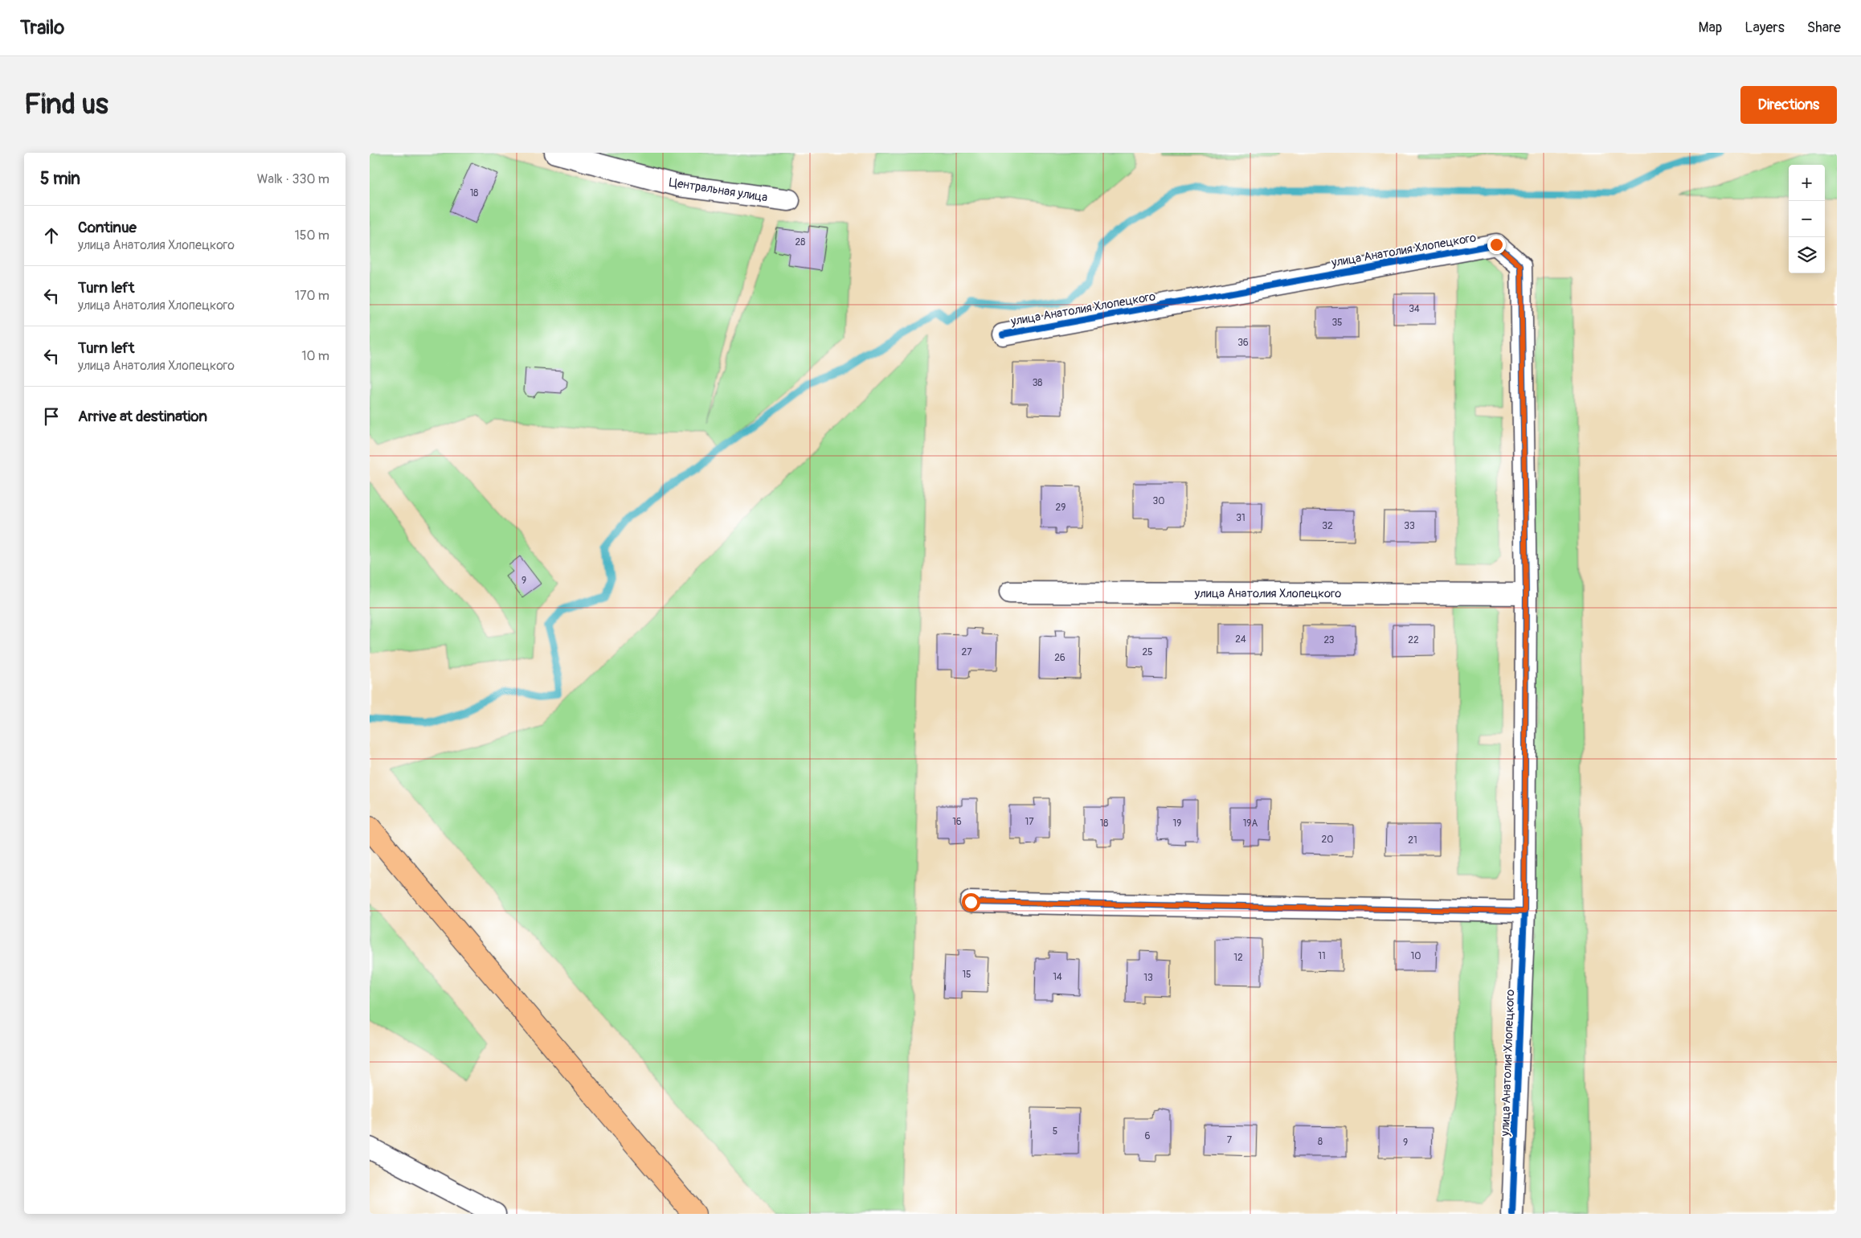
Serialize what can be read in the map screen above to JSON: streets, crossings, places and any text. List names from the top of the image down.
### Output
{
  "streets": {
    "street": ["Центральная улица", "улица Анатолия Хлопецкого"]
  },
  "house_numbers": [
    "18",
    "28",
    "34",
    "35",
    "36",
    "38",
    "30",
    "29",
    "31",
    "32",
    "33",
    "9",
    "24",
    "23",
    "22",
    "27",
    "25",
    "26",
    "16",
    "17",
    "18",
    "19",
    "19А",
    "20",
    "21",
    "11",
    "10",
    "12",
    "15",
    "14",
    "13",
    "5",
    "6",
    "7",
    "8",
    "9"
  ],
  "page": {
    "header": "Trailo",
    "nav": ["Map", "Layers", "Share"],
    "buttons": "Directions",
    "title": "Find us",
    "heading": ["5 min", "Walk · 330 m"],
    "map_buttons": ["+", "−"],
    "list": [
      ["Continue", "улица Анатолия Хлопецкого", "150 m"],
      ["Turn left", "улица Анатолия Хлопецкого", "170 m"],
      ["Turn left", "улица Анатолия Хлопецкого", "10 m"],
      "Arrive at destination"
    ]
  }
}
